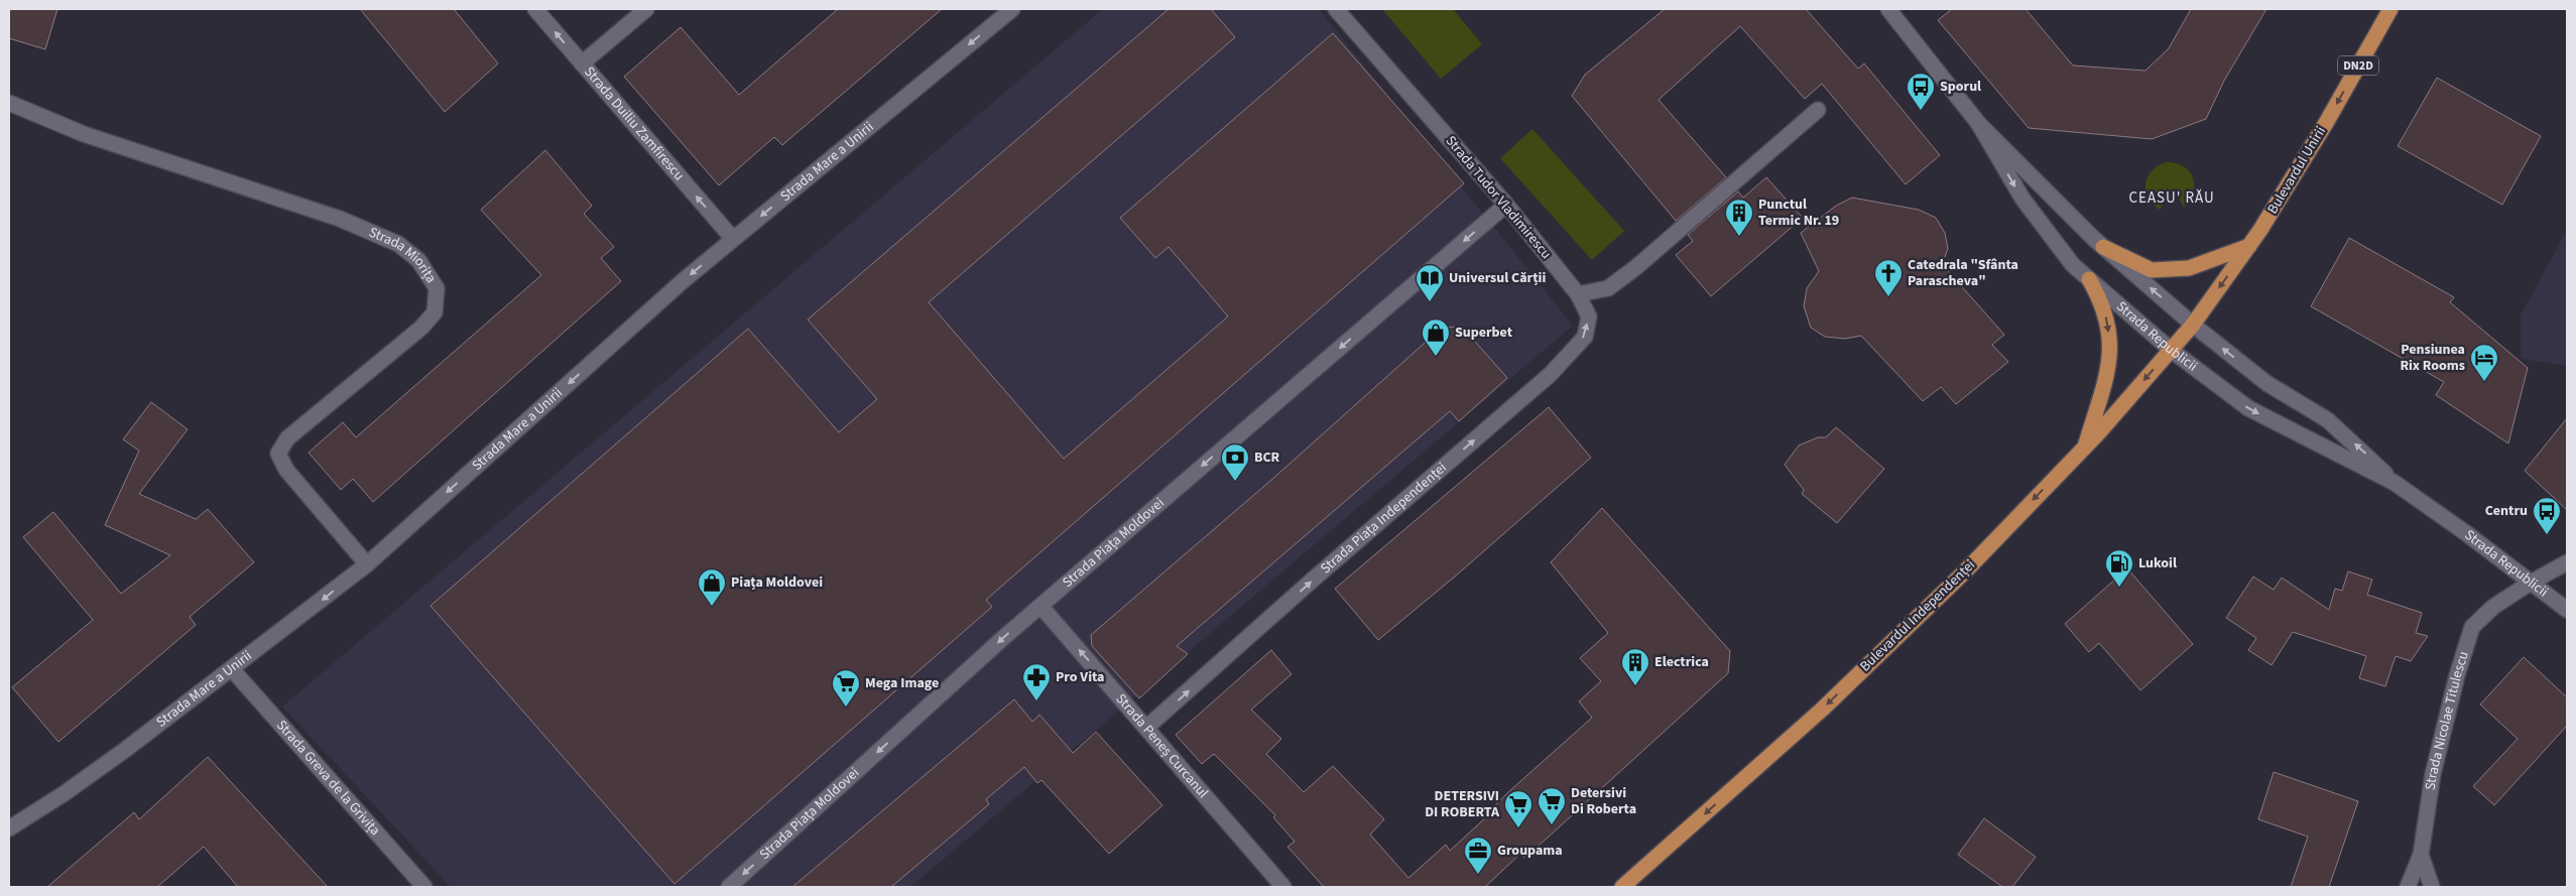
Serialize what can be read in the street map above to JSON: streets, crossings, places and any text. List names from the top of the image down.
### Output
{
  "streets": {
    "main road": ["DN2D", "Bulevardul Unirii", "Bulevardul Independenței"],
    "street": [
      "Strada Duiliu Zamfirescu",
      "Strada Mare a Unirii",
      "Strada Tudor Vladimirescu",
      "Strada Miorița",
      "Strada Republicii",
      "Strada Piața Independenței",
      "Strada Piața Moldovei",
      "Strada Nicolae Titulescu",
      "Strada Peneș Curcanul",
      "Strada Greva de la Grivița"
    ]
  },
  "crossings": [
    ["Strada Duiliu Zamfirescu", "Strada Mare a Unirii"],
    ["Strada Mare a Unirii", "Strada Miorița"],
    ["Strada Mare a Unirii", "Strada Greva de la Grivița"],
    ["Bulevardul Unirii", "Strada Republicii"],
    ["Bulevardul Unirii", "Bulevardul Independenței"],
    ["Strada Tudor Vladimirescu", "Strada Piața Independenței"],
    ["Strada Tudor Vladimirescu", "Strada Piața Moldovei"],
    ["Strada Republicii", "Bulevardul Independenței"],
    ["Strada Republicii", "Strada Nicolae Titulescu"],
    ["Strada Piața Independenței", "Strada Peneș Curcanul"],
    ["Strada Piața Moldovei", "Strada Peneș Curcanul"]
  ],
  "one_way": [
    "Strada Duiliu Zamfirescu",
    "Strada Mare a Unirii",
    "Bulevardul Unirii",
    "Strada Piața Independenței",
    "Strada Piața Moldovei",
    "Bulevardul Independenței",
    "Strada Peneș Curcanul"
  ],
  "districts": ["CEASU' RĂU"],
  "places": {
    "bus stop": ["Sporul", "Centru"],
    "building": ["Punctul Termic Nr. 19", "Electrica"],
    "church": ["Catedrala \"Sfânta Parascheva\""],
    "library": ["Universul Cărții"],
    "shop": ["Superbet", "Piața Moldovei"],
    "hotel": ["Pensiunea Rix Rooms"],
    "bank": ["BCR"],
    "fuel station": ["Lukoil"],
    "pharmacy": ["Pro Vita"],
    "supermarket": ["Mega Image", "Detersivi Di Roberta", "DETERSIVI DI ROBERTA"],
    "office": ["Groupama"]
  }
}
